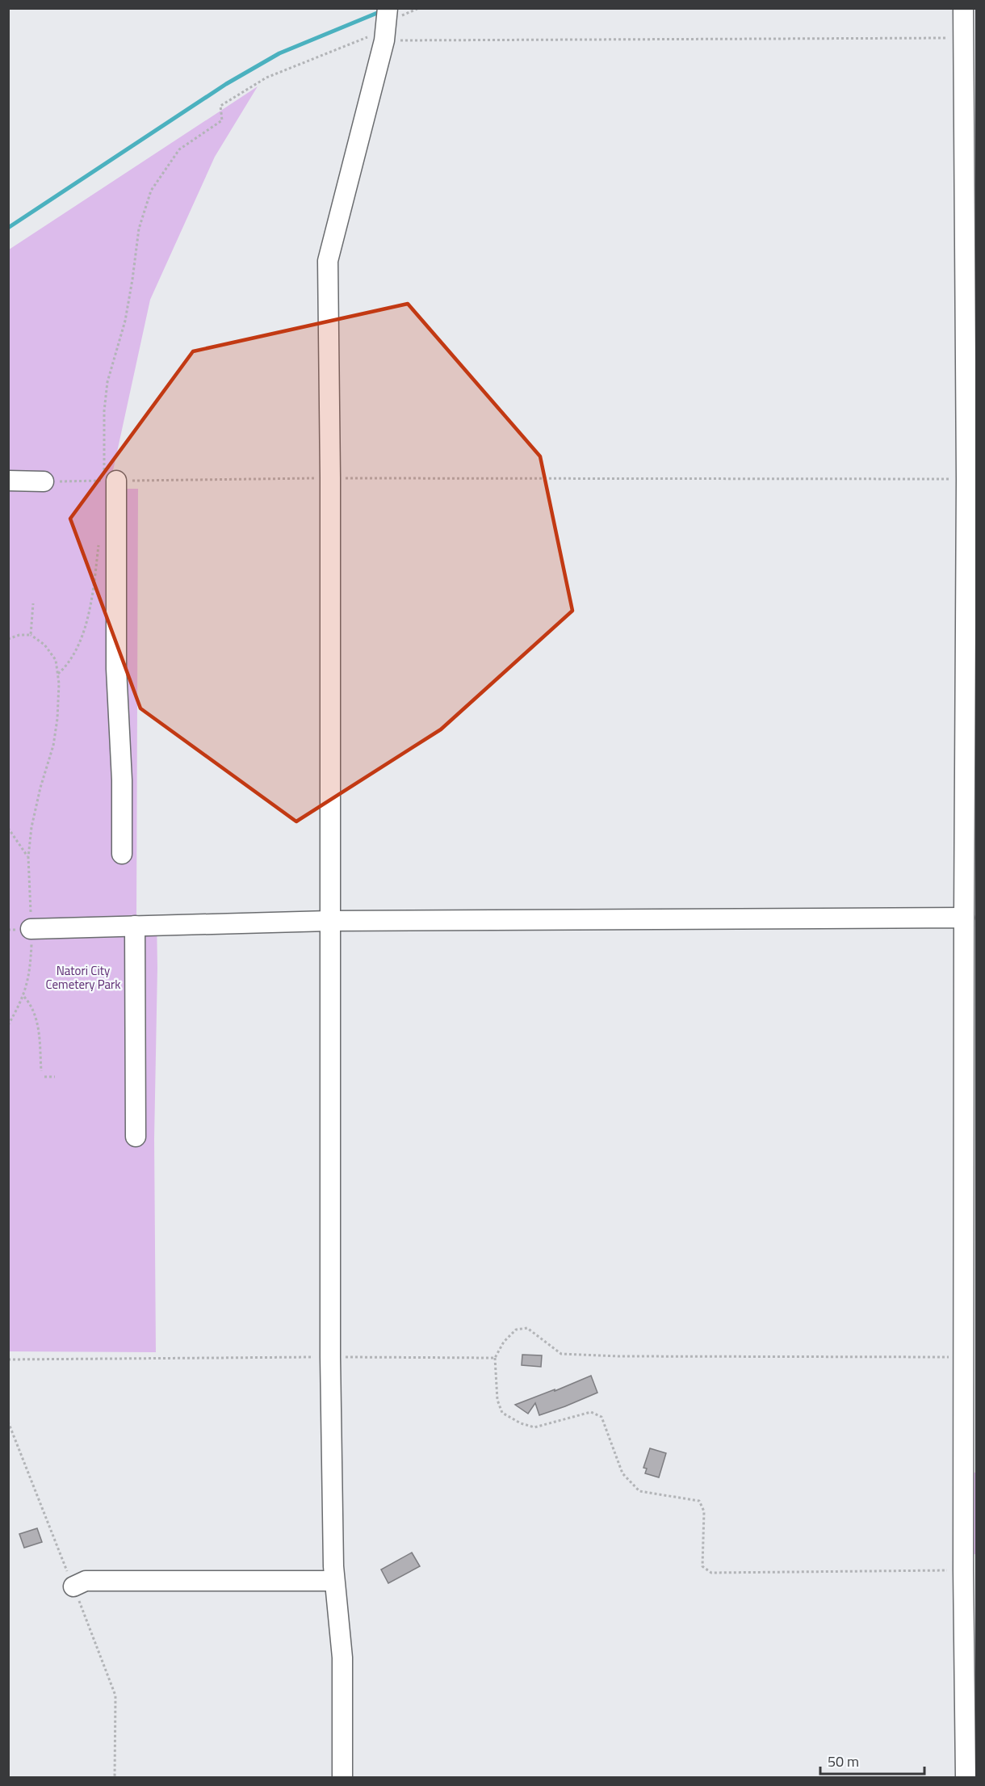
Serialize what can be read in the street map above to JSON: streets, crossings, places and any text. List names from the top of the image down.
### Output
{
  "parks": ["Natori City Cemetery Park"],
  "scale_bar": "50 m"
}
